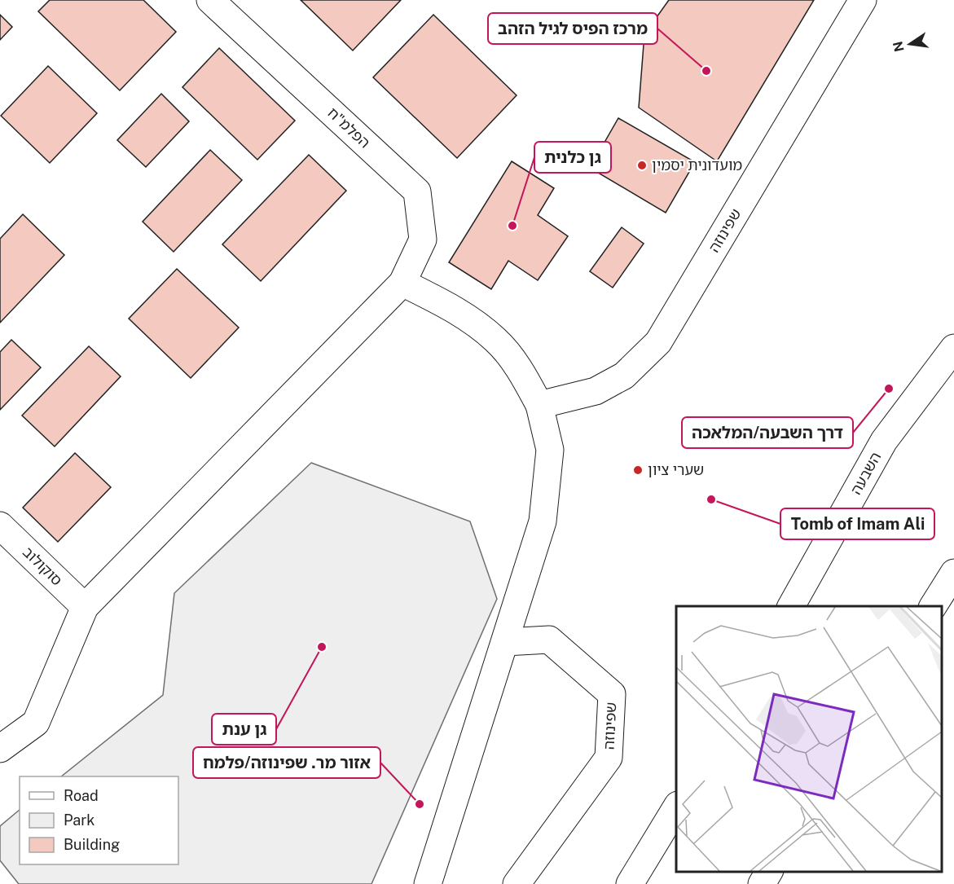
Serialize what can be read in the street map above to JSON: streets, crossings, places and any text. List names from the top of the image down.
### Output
{
  "streets": {
    "main road": [
      "הפלמ\"ח",
      "שפינוזה",
      "השבעה",
      "סוקולוב"
    ]
  },
  "crossings": [
    ["הפלמ\"ח", "סוקולוב"]
  ],
  "places": [
    "מרכז הפיס לגיל הזהב",
    "מועדונית יסמין",
    "גן כלנית",
    "דרך השבעה/המלאכה",
    "שערי ציון",
    "Tomb of Imam Ali",
    "גן ענת",
    "אזור מר. שפינוזה/פלמח"
  ],
  "legend": ["Road", "Park", "Building"],
  "north": "left"
}
